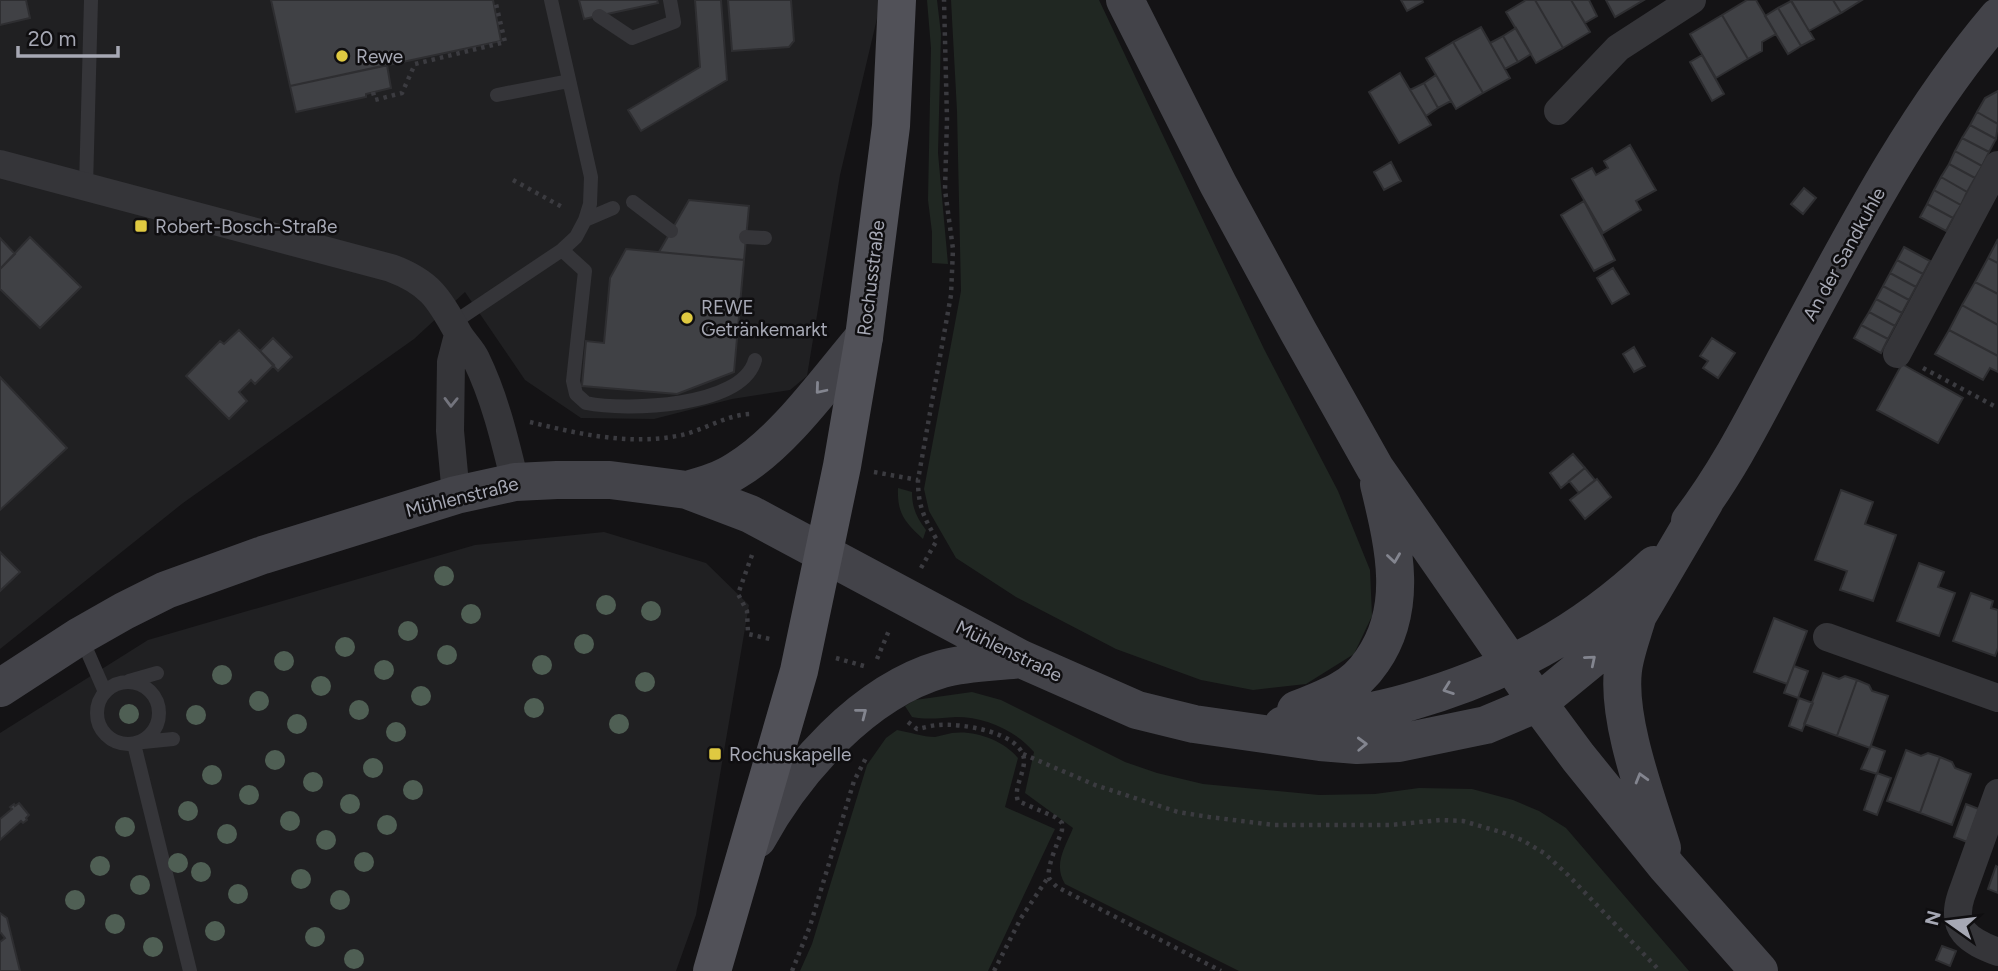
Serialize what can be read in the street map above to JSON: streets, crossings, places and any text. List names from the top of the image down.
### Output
{
  "streets": {
    "main road": ["An der Sandkuhle", "Rochusstraße", "Mühlenstraße"]
  },
  "crossings": [
    ["An der Sandkuhle", "Mühlenstraße"],
    ["Rochusstraße", "Mühlenstraße"]
  ],
  "places": {
    "other": ["Rewe", "REWE Getränkemarkt"],
    "transit": ["Robert-Bosch-Straße", "Rochuskapelle"]
  },
  "scale_bar": "20 m",
  "north": "left"
}
